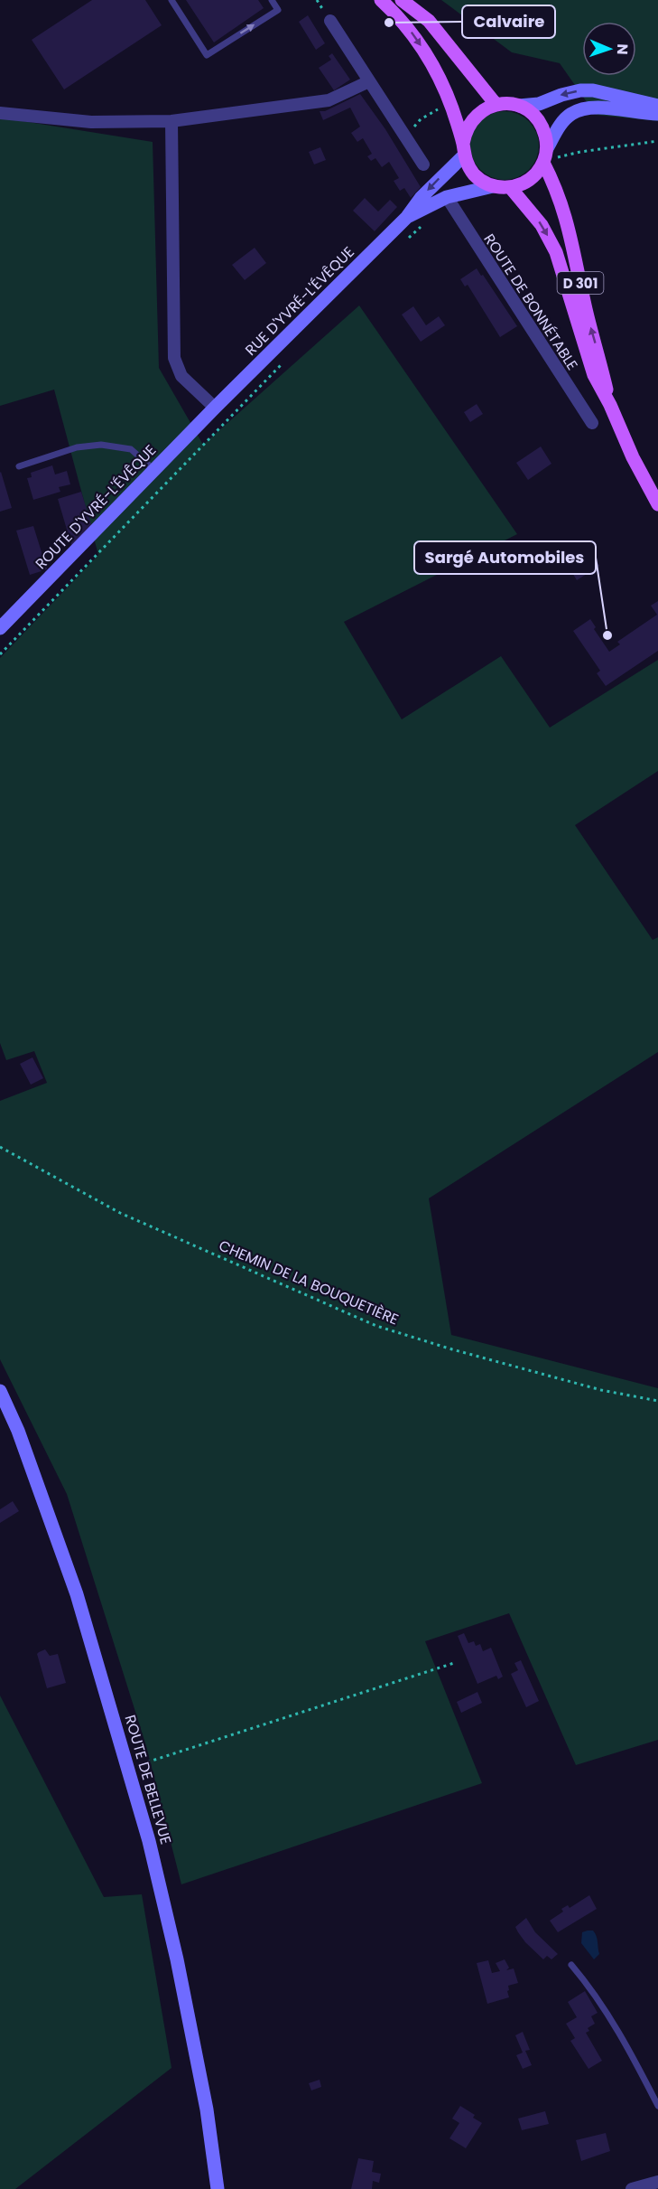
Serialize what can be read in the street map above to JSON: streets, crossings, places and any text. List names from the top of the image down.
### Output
{
  "streets": {
    "main road": ["D 301"],
    "street": [
      "RUE D'YVRÉ-L'ÉVÊQUE",
      "ROUTE DE BONNÉTABLE",
      "ROUTE D'YVRÉ-L'ÉVÊQUE",
      "ROUTE DE BELLEVUE"
    ],
    "path": ["CHEMIN DE LA BOUQUETIÈRE"]
  },
  "crossings": [
    ["RUE D'YVRÉ-L'ÉVÊQUE", "ROUTE D'YVRÉ-L'ÉVÊQUE"]
  ],
  "places": ["Calvaire", "Sargé Automobiles"],
  "north": "right"
}
